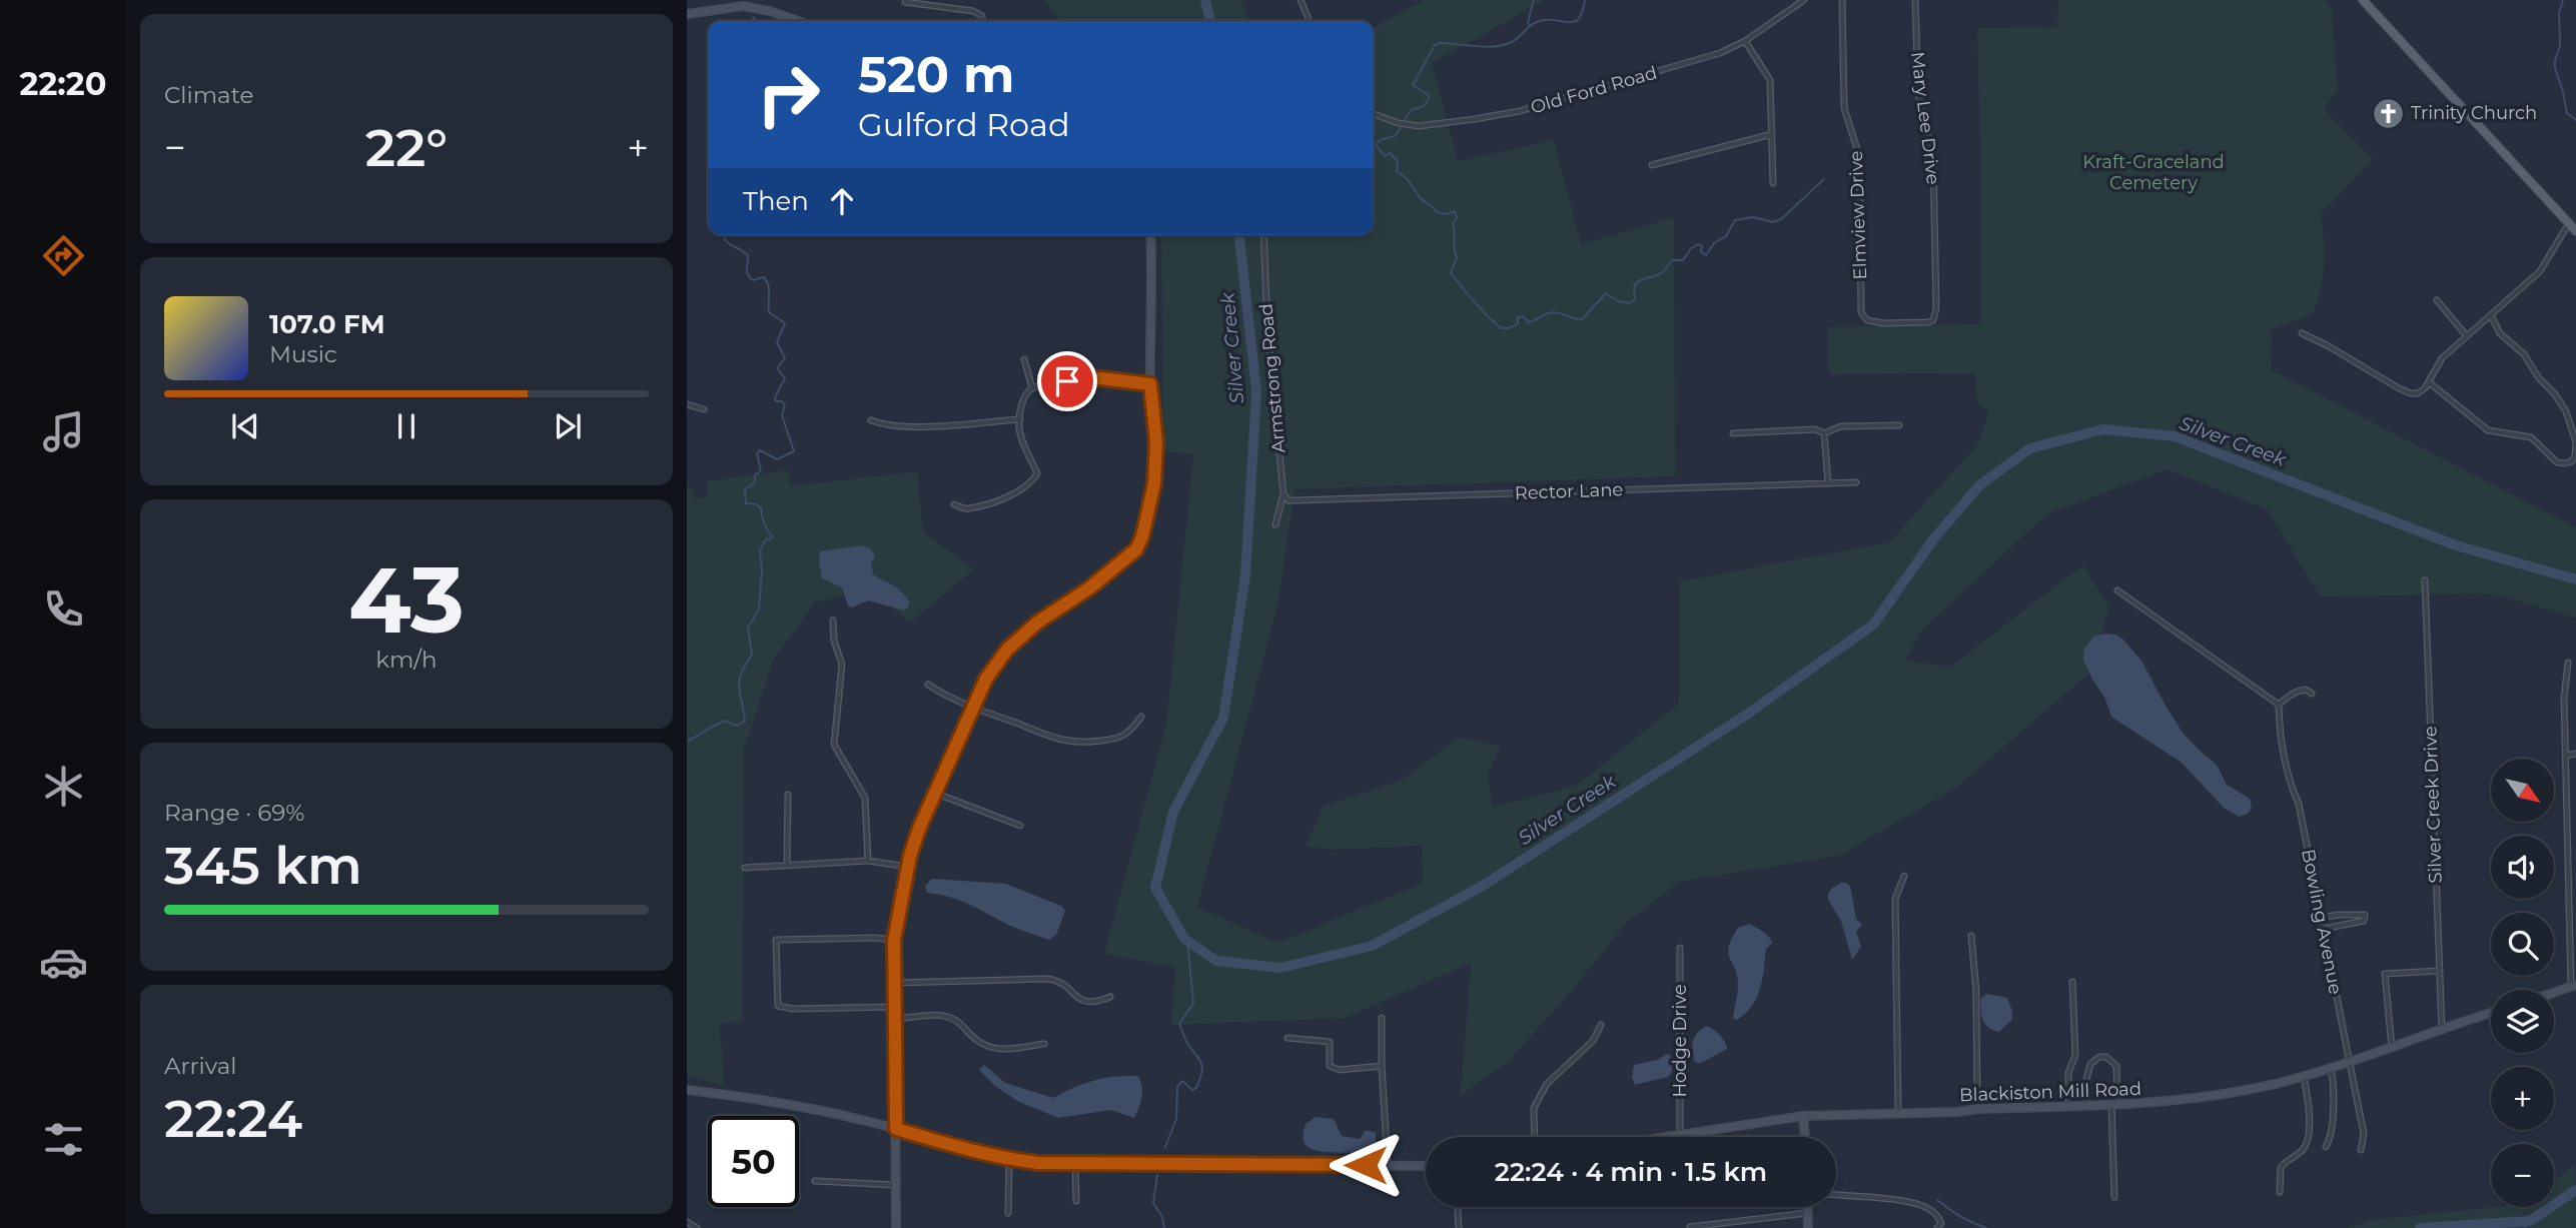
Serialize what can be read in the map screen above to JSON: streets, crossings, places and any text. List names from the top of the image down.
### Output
{
  "streets": {
    "main road": ["Blackiston Mill Road"],
    "street": [
      "Old Ford Road",
      "Mary Lee Drive",
      "Elmview Drive",
      "Armstrong Road",
      "Rector Lane",
      "Silver Creek Drive",
      "Bowling Avenue",
      "Hodge Drive"
    ]
  },
  "crossings": [
    ["Mary Lee Drive", "Elmview Drive"],
    ["Armstrong Road", "Rector Lane"],
    ["Silver Creek Drive", "Blackiston Mill Road"],
    ["Bowling Avenue", "Blackiston Mill Road"],
    ["Hodge Drive", "Blackiston Mill Road"]
  ],
  "water": ["Silver Creek"],
  "parks": ["Kraft-Graceland Cemetery"],
  "places": {
    "church": ["Trinity Church"]
  },
  "north": "bottom right",
  "page": {
    "tabs": "22:20",
    "tile": [
      "Climate",
      ["43", "km/h"],
      ["Range · 69%", "345 km"],
      ["Arrival", "22:24"]
    ],
    "turn": ["520 m", "Gulford Road"],
    "heat": ["−", "22°", "+"],
    "then": "Then",
    "song": ["107.0 FM", "Music"],
    "map_buttons": ["+", "−"],
    "limit": "50",
    "trip": "22:24 · 4 min · 1.5 km"
  }
}
